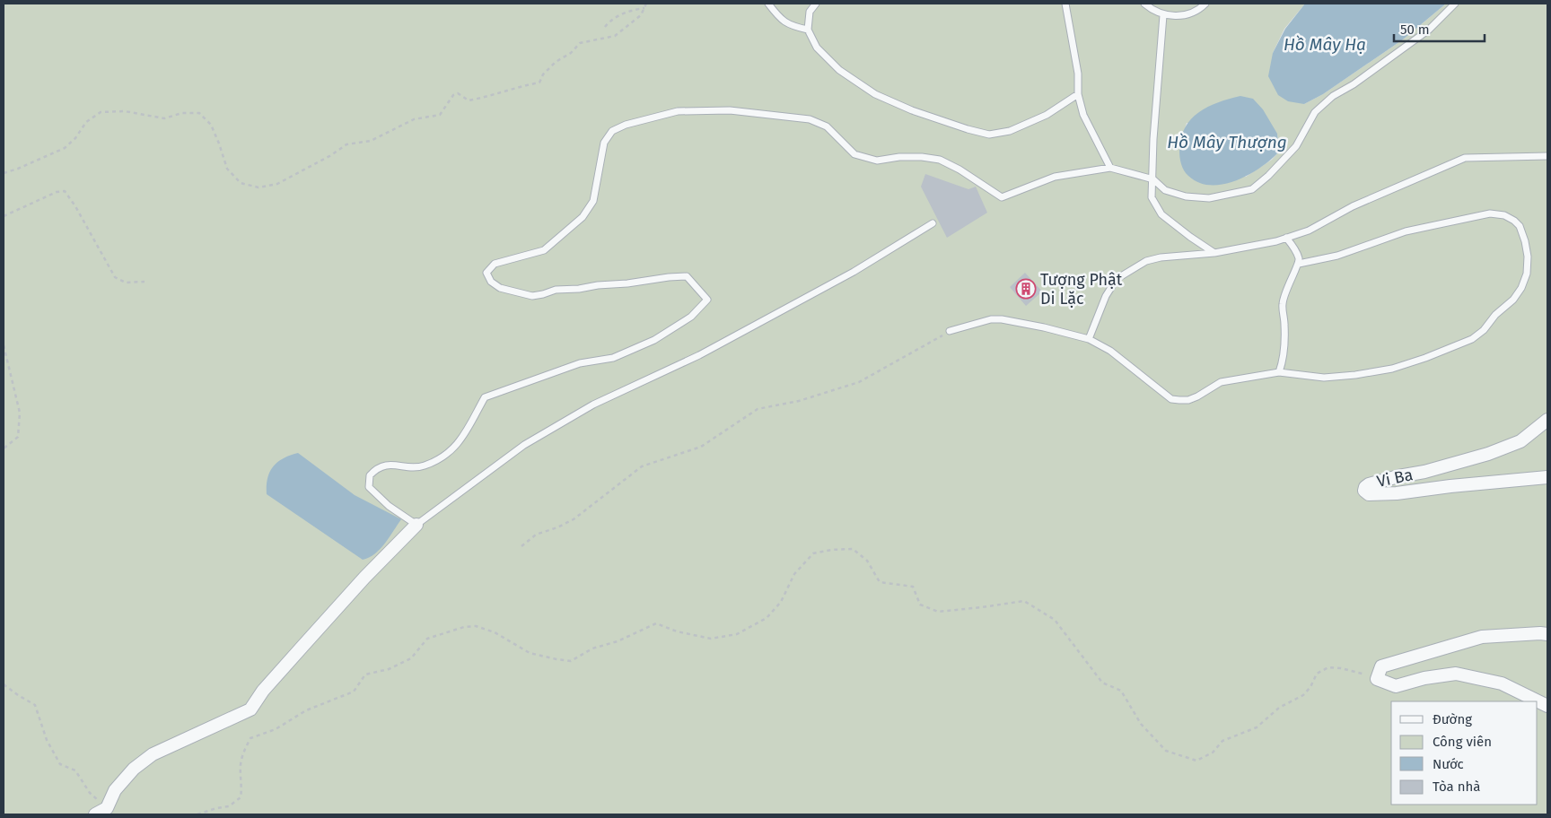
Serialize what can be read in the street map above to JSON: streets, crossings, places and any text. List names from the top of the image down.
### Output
{
  "streets": {
    "street": ["Vi Ba"]
  },
  "water": ["Hồ Mây Hạ", "Hồ Mây Thượng"],
  "places": {
    "building": ["Tượng Phật Di Lặc"]
  },
  "legend": [
    "Đường",
    "Công viên",
    "Nước",
    "Tòa nhà"
  ],
  "scale_bar": "50 m"
}
